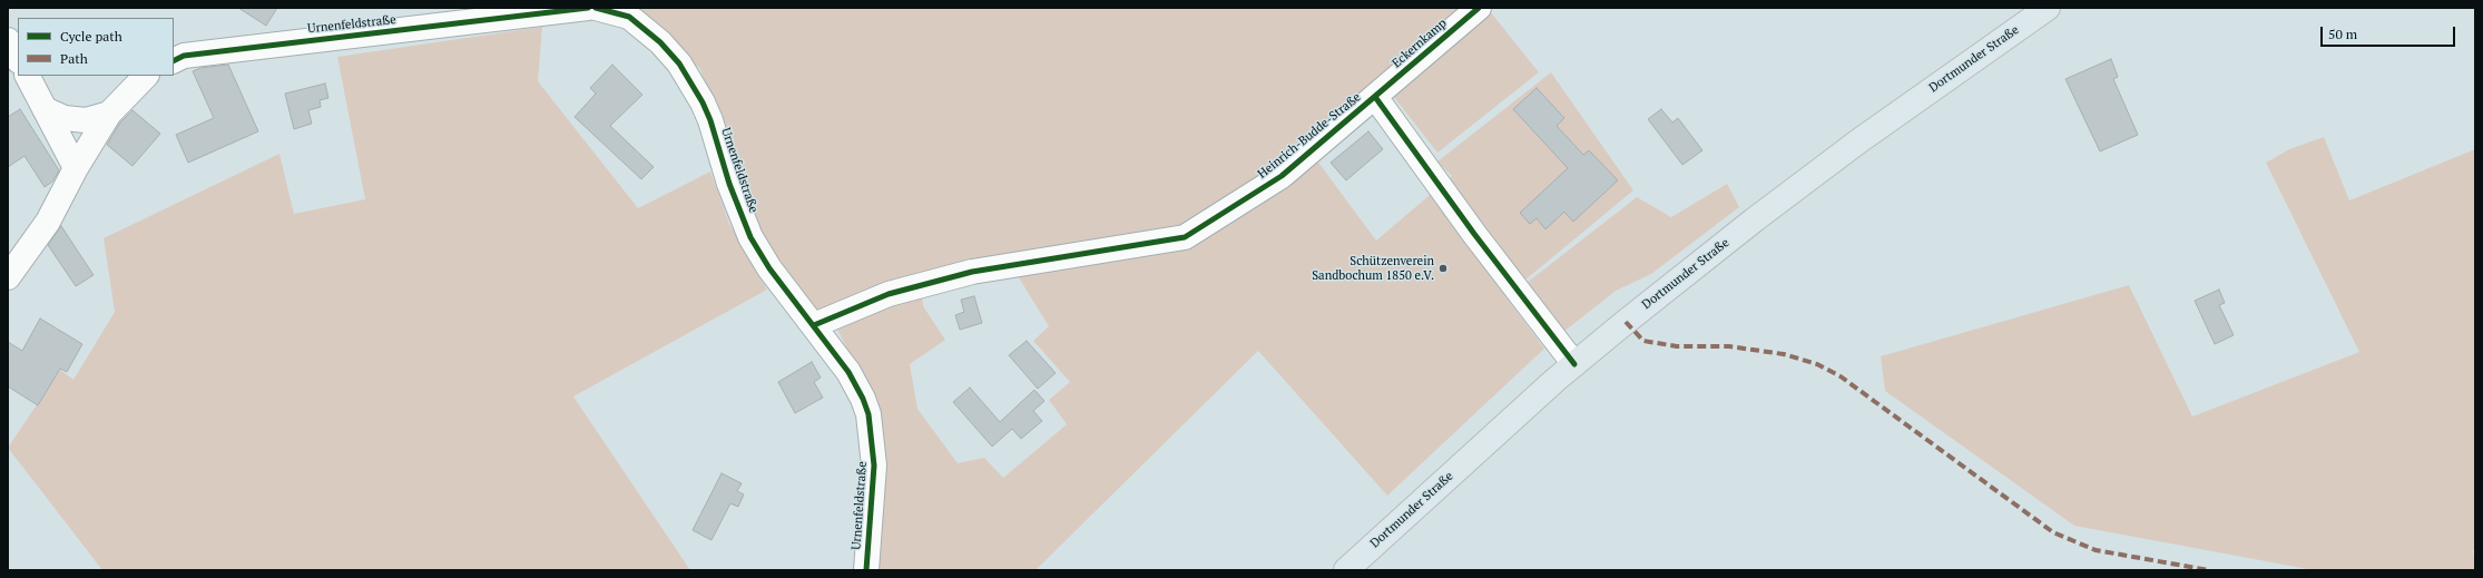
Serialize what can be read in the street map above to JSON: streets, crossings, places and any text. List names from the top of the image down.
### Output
{
  "streets": {
    "main road": ["Dortmunder Straße"],
    "street": ["Urnenfeldstraße", "Eckernkamp", "Heinrich-Budde-Straße"]
  },
  "crossings": [
    ["Urnenfeldstraße", "Heinrich-Budde-Straße"],
    ["Eckernkamp", "Heinrich-Budde-Straße"],
    ["Dortmunder Straße", "Heinrich-Budde-Straße"]
  ],
  "places": ["Schützenverein Sandbochum 1850 e.V."],
  "legend": ["Cycle path", "Path"],
  "scale_bar": "50 m"
}
